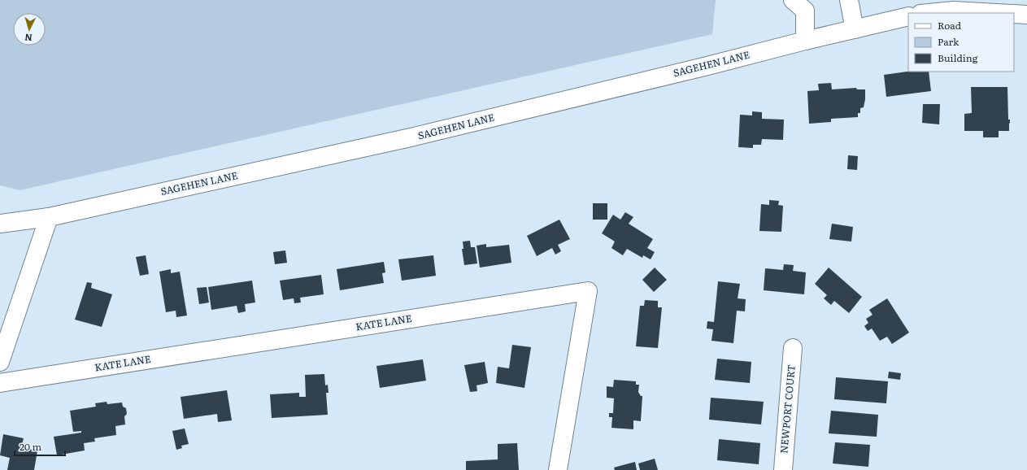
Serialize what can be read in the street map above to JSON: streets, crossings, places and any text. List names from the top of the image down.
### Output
{
  "streets": {
    "street": ["SAGEHEN LANE", "KATE LANE", "NEWPORT COURT"]
  },
  "legend": ["Road", "Park", "Building"],
  "scale_bar": "20 m",
  "north": "bottom"
}
